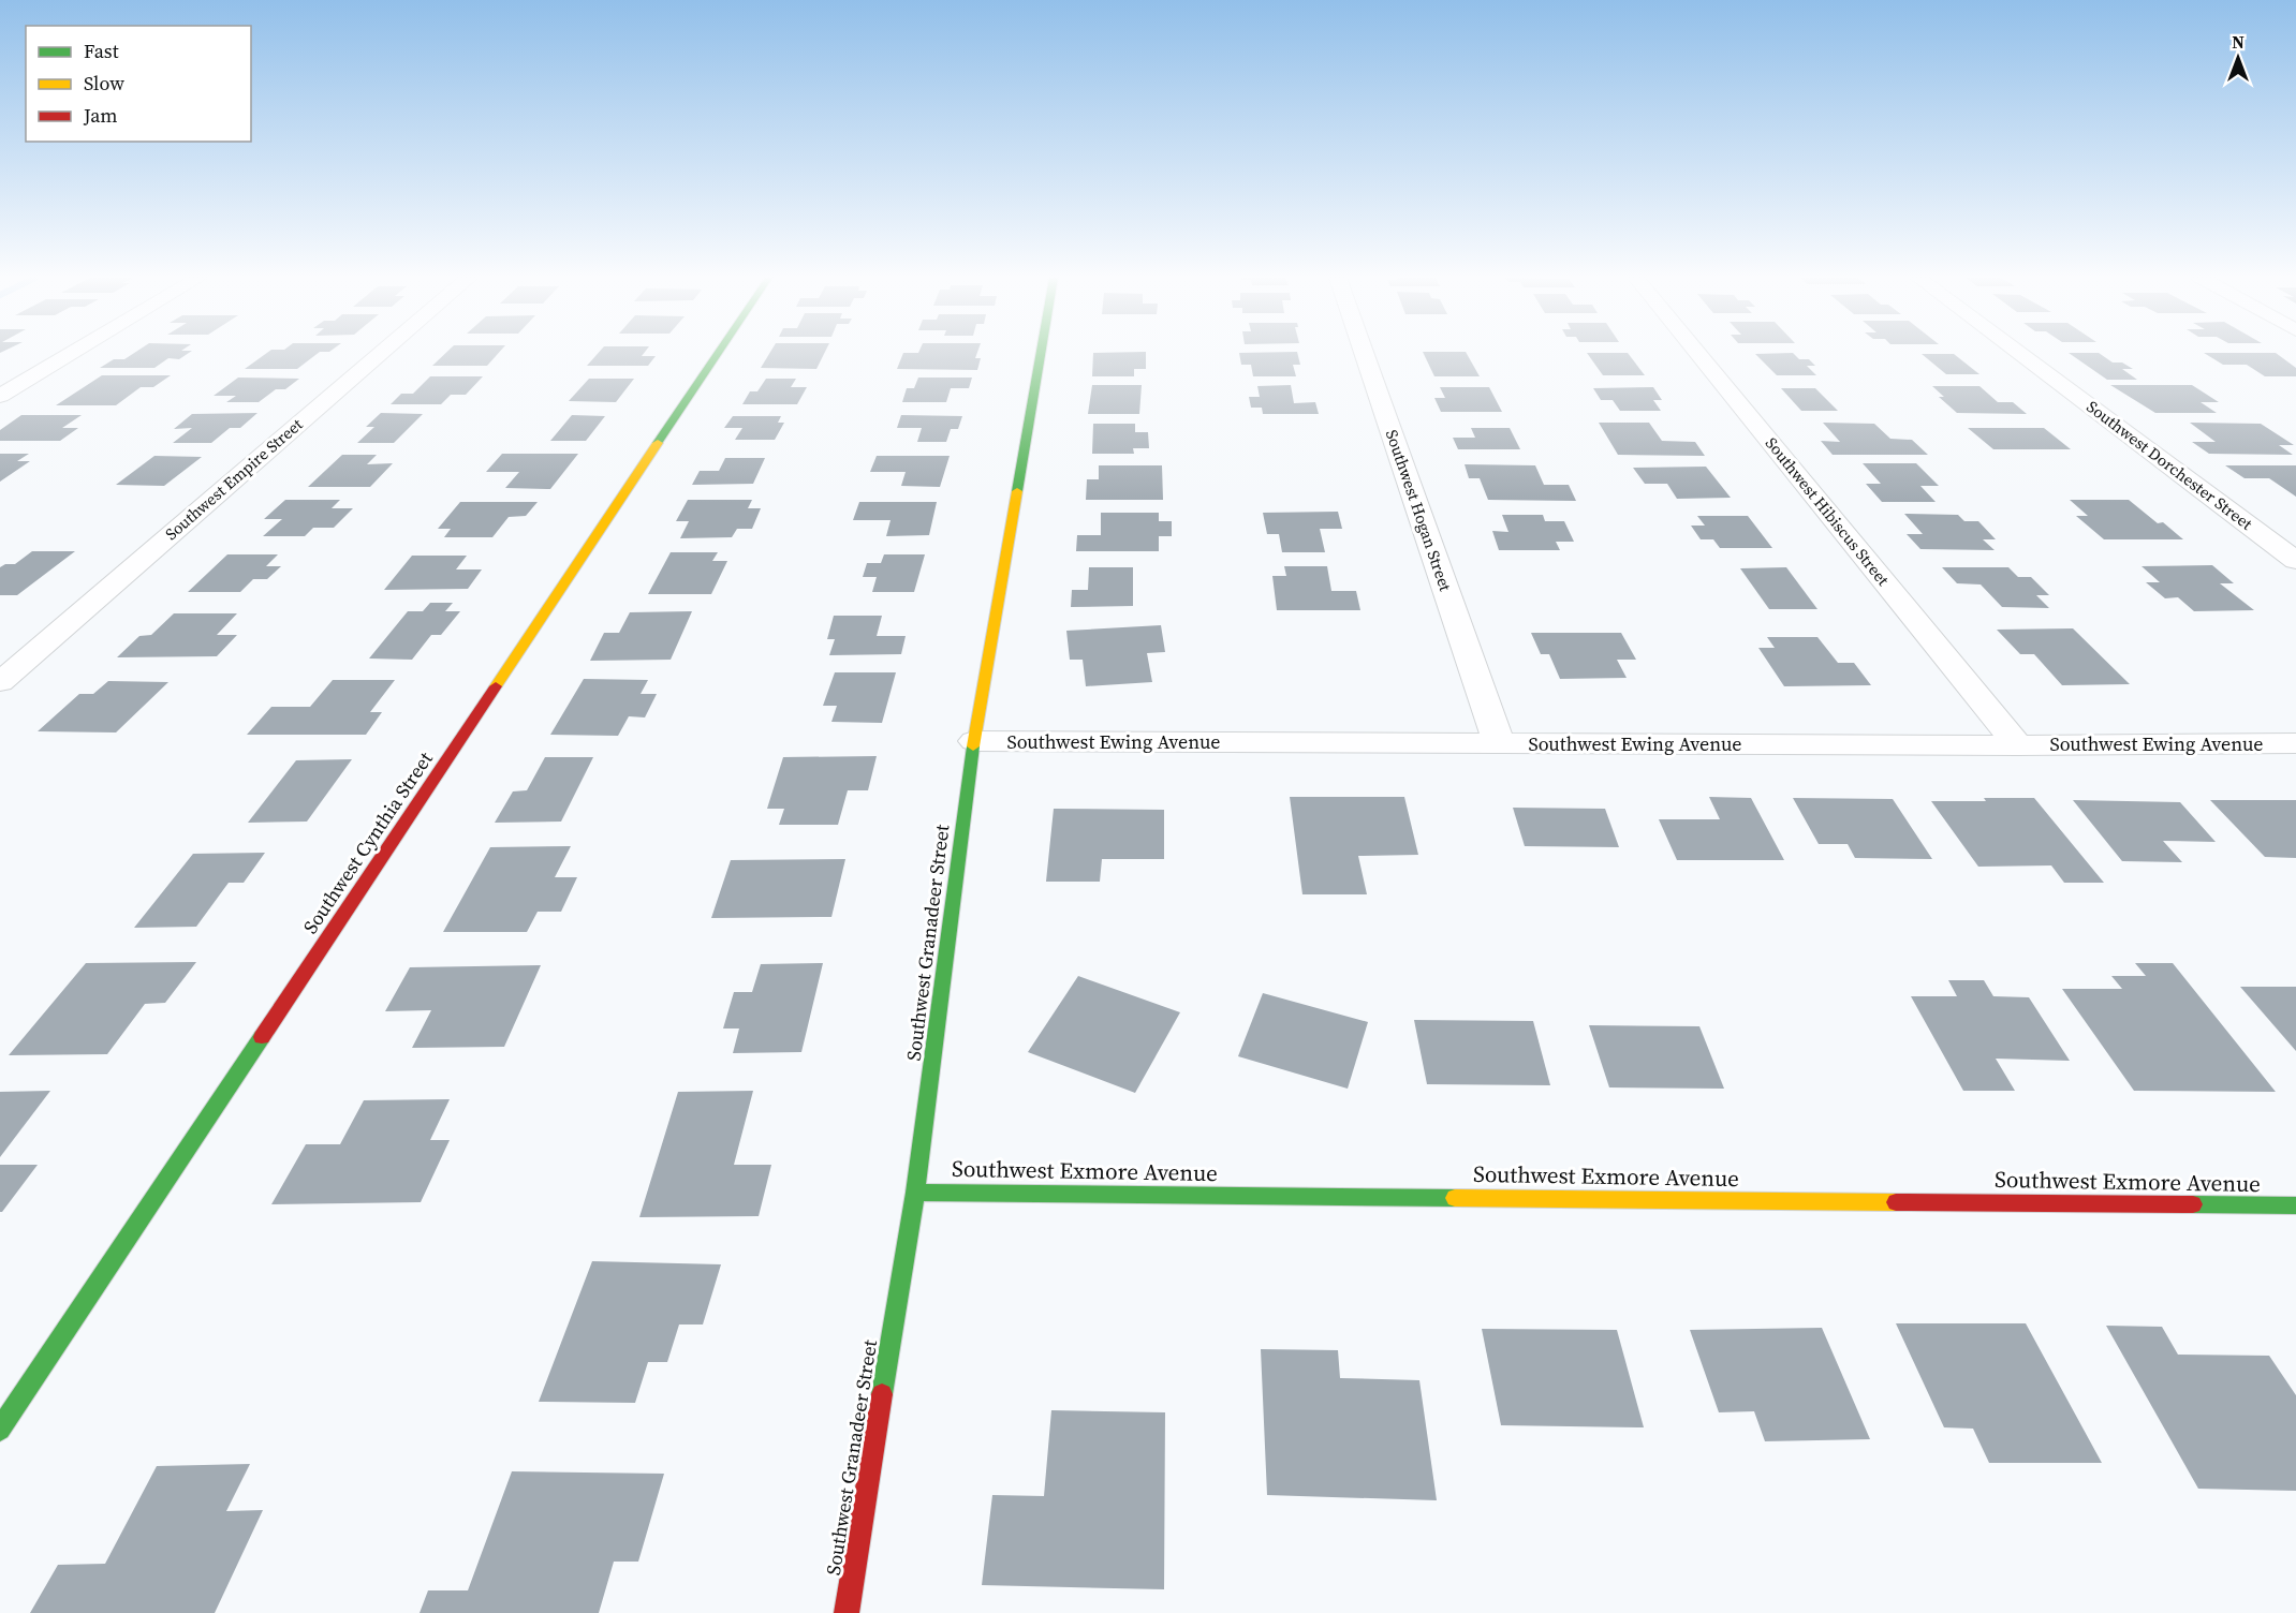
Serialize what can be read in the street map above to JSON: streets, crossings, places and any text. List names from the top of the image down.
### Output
{
  "streets": {
    "street": [
      "Southwest Dorchester Street",
      "Southwest Empire Street",
      "Southwest Hogan Street",
      "Southwest Hibiscus Street",
      "Southwest Ewing Avenue",
      "Southwest Cynthia Street",
      "Southwest Granadeer Street",
      "Southwest Exmore Avenue"
    ]
  },
  "crossings": [
    ["Southwest Hogan Street", "Southwest Ewing Avenue"],
    ["Southwest Hibiscus Street", "Southwest Ewing Avenue"],
    ["Southwest Ewing Avenue", "Southwest Granadeer Street"],
    ["Southwest Granadeer Street", "Southwest Exmore Avenue"]
  ],
  "legend": ["Fast", "Slow", "Jam"],
  "north": "top"
}
